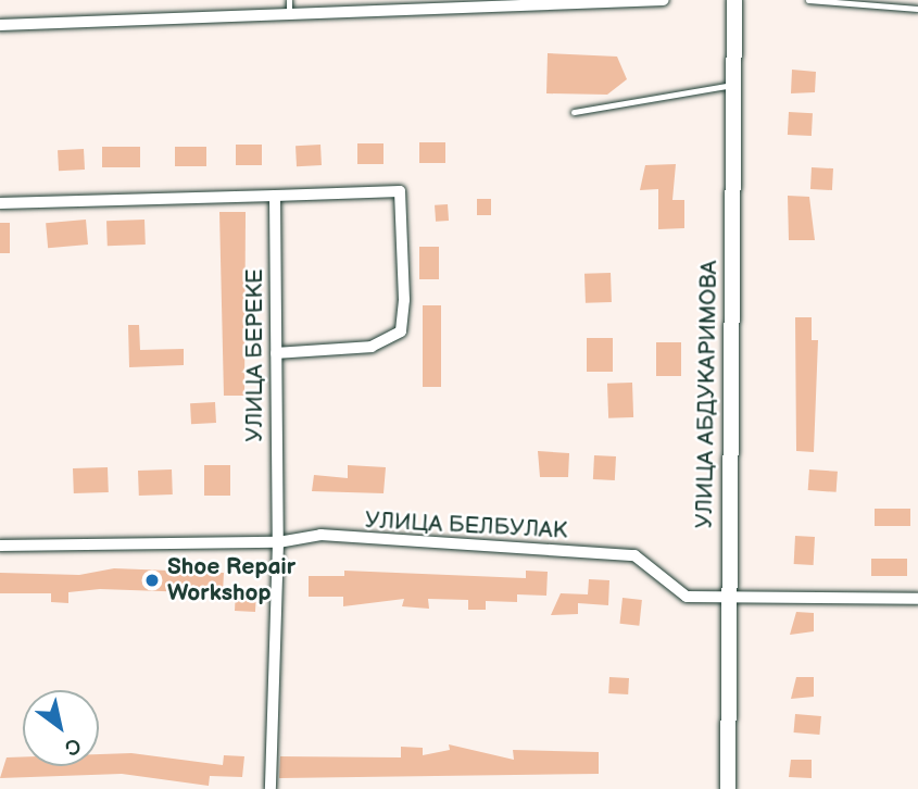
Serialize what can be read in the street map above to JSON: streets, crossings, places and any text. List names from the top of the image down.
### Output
{
  "streets": {
    "main road": ["УЛИЦА АБДУКАРИМОВА"],
    "street": ["УЛИЦА БЕРЕКЕ", "УЛИЦА БЕЛБУЛАК"]
  },
  "crossings": [
    ["УЛИЦА БЕРЕКЕ", "УЛИЦА БЕЛБУЛАК"],
    ["УЛИЦА АБДУКАРИМОВА", "УЛИЦА БЕЛБУЛАК"]
  ],
  "places": ["Shoe Repair Workshop"],
  "north": "bottom right"
}
